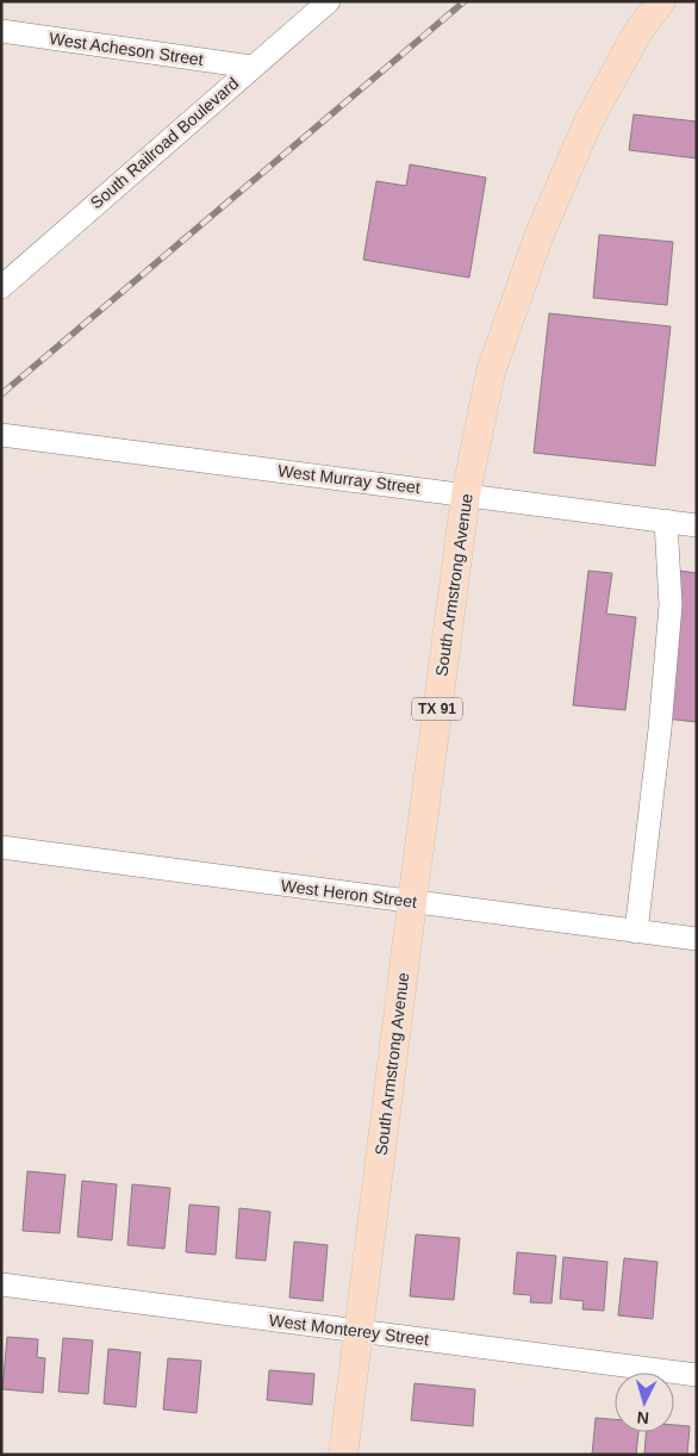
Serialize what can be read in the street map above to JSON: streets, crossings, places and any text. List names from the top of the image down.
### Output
{
  "streets": {
    "main road": ["South Armstrong Avenue", "TX 91"],
    "street": [
      "West Acheson Street",
      "South Railroad Boulevard",
      "West Murray Street",
      "West Heron Street",
      "West Monterey Street"
    ]
  },
  "crossings": [
    ["West Acheson Street", "South Railroad Boulevard"],
    ["West Murray Street", "South Armstrong Avenue"],
    ["South Armstrong Avenue", "West Heron Street"],
    ["South Armstrong Avenue", "West Monterey Street"]
  ],
  "north": "bottom"
}
